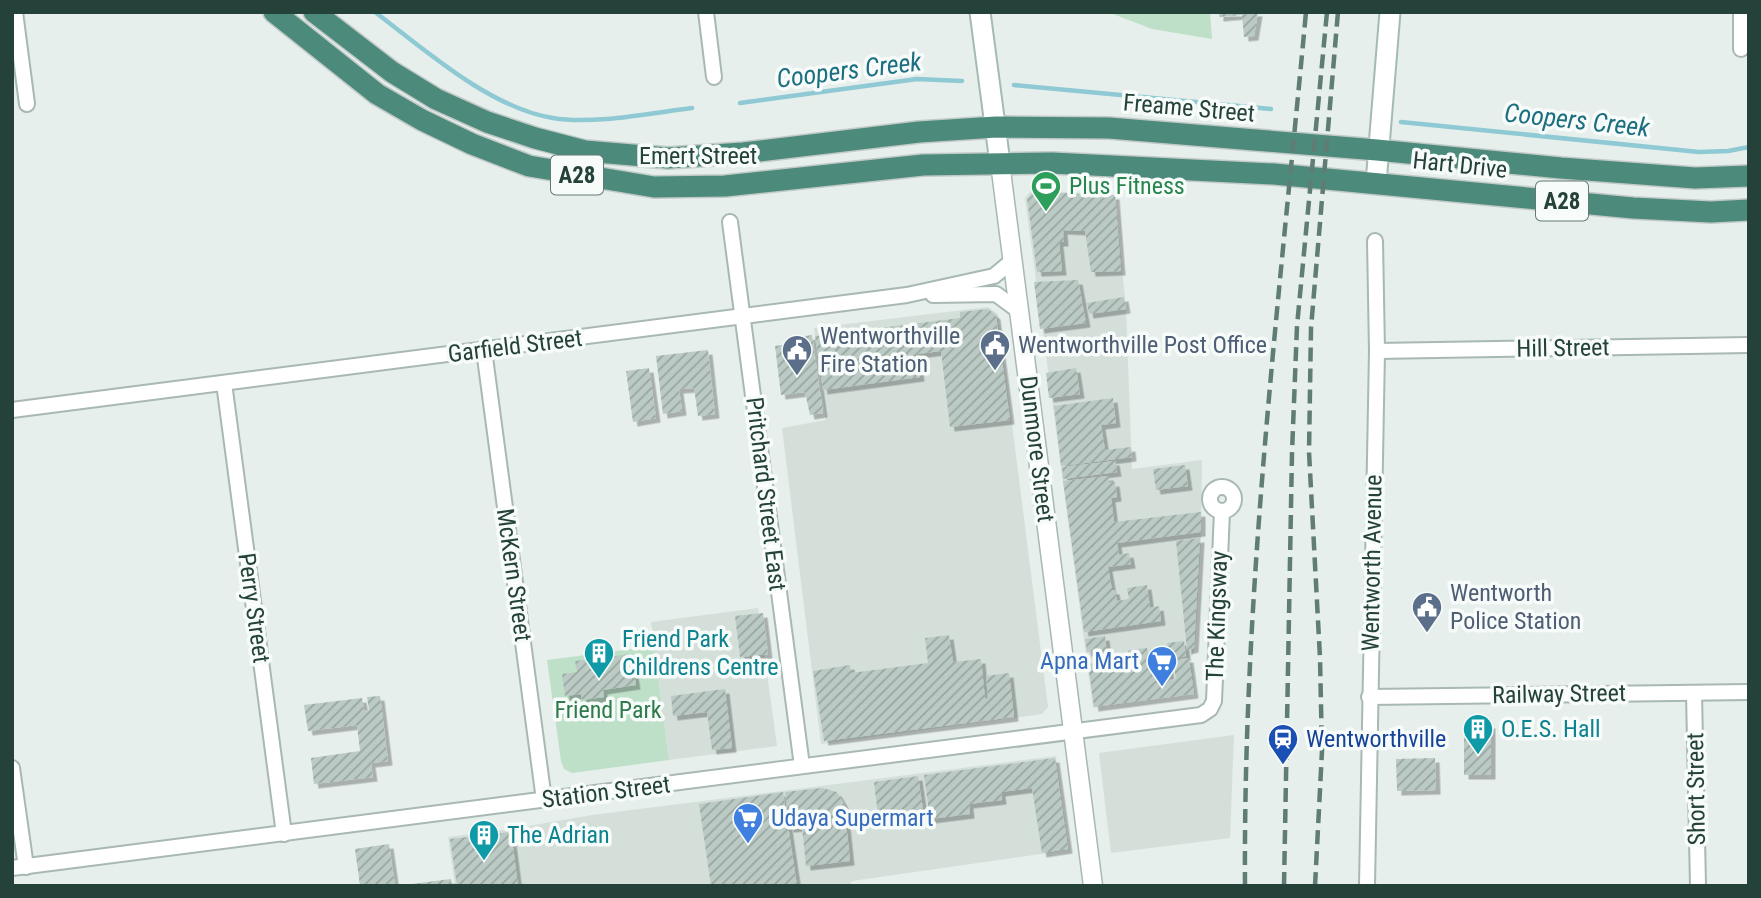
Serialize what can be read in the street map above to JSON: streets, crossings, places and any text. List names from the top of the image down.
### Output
{
  "streets": {
    "highway": [
      "Freame Street",
      "Emert Street",
      "Hart Drive",
      "A28"
    ],
    "main road": ["Dunmore Street"],
    "street": [
      "Garfield Street",
      "Hill Street",
      "Pritchard Street East",
      "Wentworth Avenue",
      "McKern Street",
      "Perry Street",
      "The Kingsway",
      "Railway Street",
      "Short Street",
      "Station Street"
    ]
  },
  "crossings": [
    ["Freame Street", "Emert Street"],
    ["Freame Street", "Hart Drive"],
    ["Freame Street", "Dunmore Street"],
    ["Emert Street", "A28"],
    ["Emert Street", "Dunmore Street"],
    ["Hart Drive", "A28"],
    ["A28", "Dunmore Street"],
    ["Garfield Street", "Dunmore Street"],
    ["Garfield Street", "Pritchard Street East"],
    ["Garfield Street", "McKern Street"],
    ["Garfield Street", "Perry Street"],
    ["Hill Street", "Wentworth Avenue"],
    ["Dunmore Street", "Station Street"],
    ["Pritchard Street East", "Station Street"],
    ["Wentworth Avenue", "Railway Street"],
    ["McKern Street", "Station Street"],
    ["Perry Street", "Station Street"],
    ["The Kingsway", "Station Street"],
    ["Railway Street", "Short Street"]
  ],
  "water": ["Coopers Creek"],
  "parks": ["Friend Park"],
  "places": {
    "sports": ["Plus Fitness"],
    "public building": ["Wentworthville Post Office", "Wentworthville Fire Station", "Wentworth Police Station"],
    "building": ["Friend Park Childrens Centre", "O.E.S. Hall", "The Adrian"],
    "supermarket": ["Apna Mart", "Udaya Supermart"],
    "station": ["Wentworthville"]
  }
}
